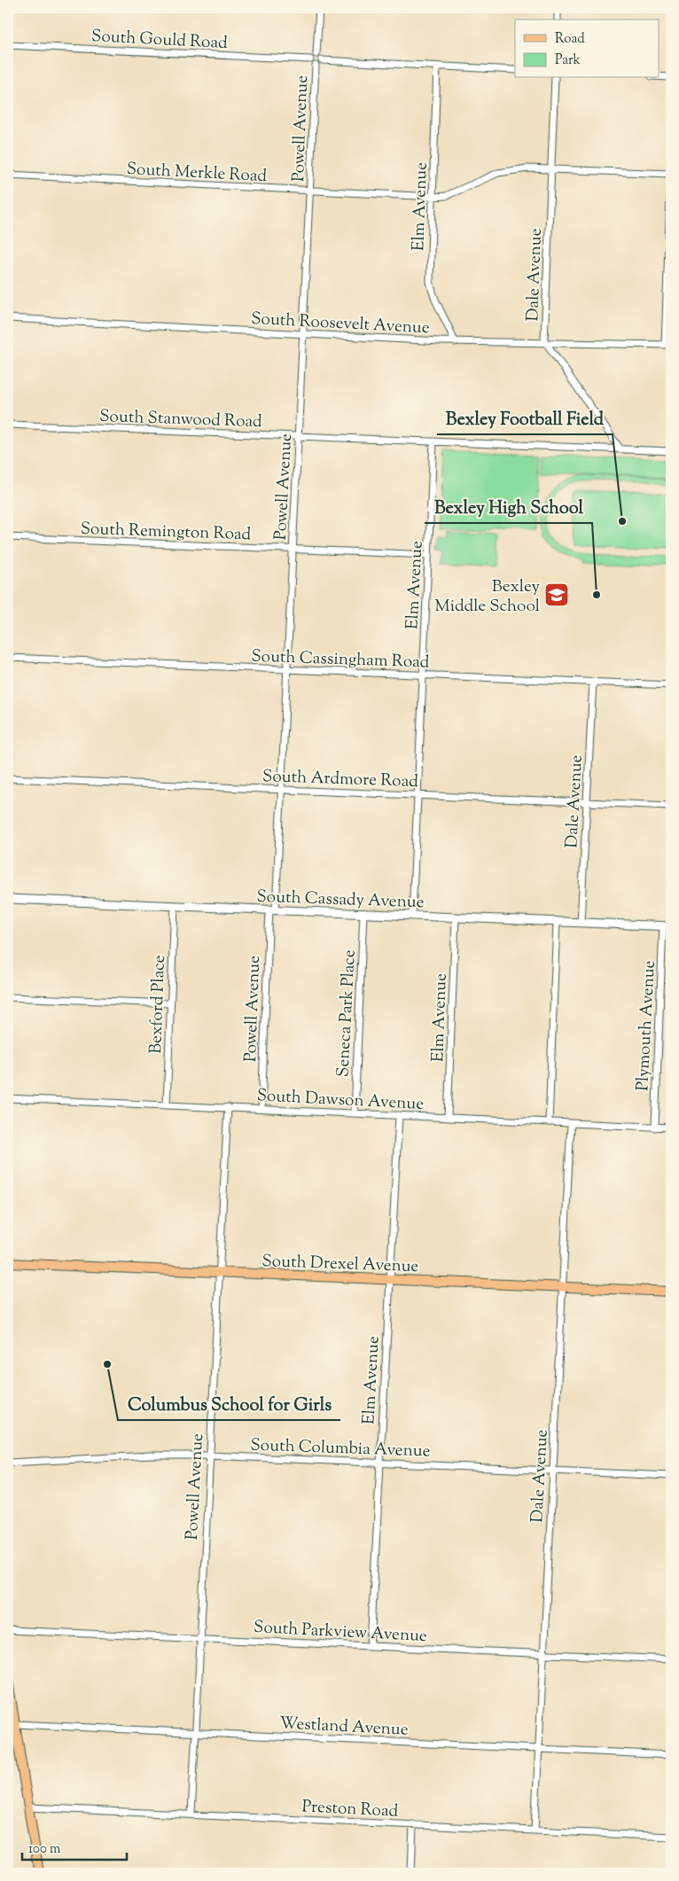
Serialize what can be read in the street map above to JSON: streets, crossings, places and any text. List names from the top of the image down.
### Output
{
  "streets": {
    "main road": ["South Drexel Avenue"],
    "street": [
      "South Gould Road",
      "Powell Avenue",
      "South Merkle Road",
      "Elm Avenue",
      "Dale Avenue",
      "South Roosevelt Avenue",
      "South Stanwood Road",
      "South Remington Road",
      "South Cassingham Road",
      "South Ardmore Road",
      "South Cassady Avenue",
      "Bexford Place",
      "Seneca Park Place",
      "Plymouth Avenue",
      "South Dawson Avenue",
      "South Columbia Avenue",
      "South Parkview Avenue",
      "Westland Avenue",
      "Preston Road"
    ]
  },
  "crossings": [
    ["South Gould Road", "Powell Avenue"],
    ["Powell Avenue", "South Merkle Road"],
    ["Powell Avenue", "South Roosevelt Avenue"],
    ["Powell Avenue", "South Stanwood Road"],
    ["Powell Avenue", "South Remington Road"],
    ["Powell Avenue", "South Cassingham Road"],
    ["Powell Avenue", "South Ardmore Road"],
    ["Powell Avenue", "South Cassady Avenue"],
    ["Powell Avenue", "South Dawson Avenue"],
    ["Powell Avenue", "South Drexel Avenue"],
    ["Powell Avenue", "South Columbia Avenue"],
    ["Powell Avenue", "South Parkview Avenue"],
    ["Powell Avenue", "Westland Avenue"],
    ["Powell Avenue", "Preston Road"],
    ["South Merkle Road", "Elm Avenue"],
    ["South Merkle Road", "Dale Avenue"],
    ["Elm Avenue", "South Roosevelt Avenue"],
    ["Elm Avenue", "South Stanwood Road"],
    ["Elm Avenue", "South Remington Road"],
    ["Elm Avenue", "South Cassingham Road"],
    ["Elm Avenue", "South Ardmore Road"],
    ["Elm Avenue", "South Cassady Avenue"],
    ["Elm Avenue", "South Dawson Avenue"],
    ["Elm Avenue", "South Drexel Avenue"],
    ["Elm Avenue", "South Columbia Avenue"],
    ["Elm Avenue", "South Parkview Avenue"],
    ["Dale Avenue", "South Roosevelt Avenue"],
    ["Dale Avenue", "South Stanwood Road"],
    ["Dale Avenue", "South Cassingham Road"],
    ["Dale Avenue", "South Ardmore Road"],
    ["Dale Avenue", "South Cassady Avenue"],
    ["Dale Avenue", "South Dawson Avenue"],
    ["Dale Avenue", "South Drexel Avenue"],
    ["Dale Avenue", "South Columbia Avenue"],
    ["Dale Avenue", "South Parkview Avenue"],
    ["Dale Avenue", "Westland Avenue"],
    ["Dale Avenue", "Preston Road"],
    ["South Cassady Avenue", "Bexford Place"],
    ["South Cassady Avenue", "Seneca Park Place"],
    ["South Cassady Avenue", "Plymouth Avenue"],
    ["Bexford Place", "South Dawson Avenue"],
    ["Seneca Park Place", "South Dawson Avenue"],
    ["Plymouth Avenue", "South Dawson Avenue"]
  ],
  "places": {
    "other": ["Bexley Football Field", "Bexley High School", "Columbus School for Girls"],
    "school or university": ["Bexley Middle School"]
  },
  "legend": ["Road", "Park"],
  "scale_bar": "100 m"
}
